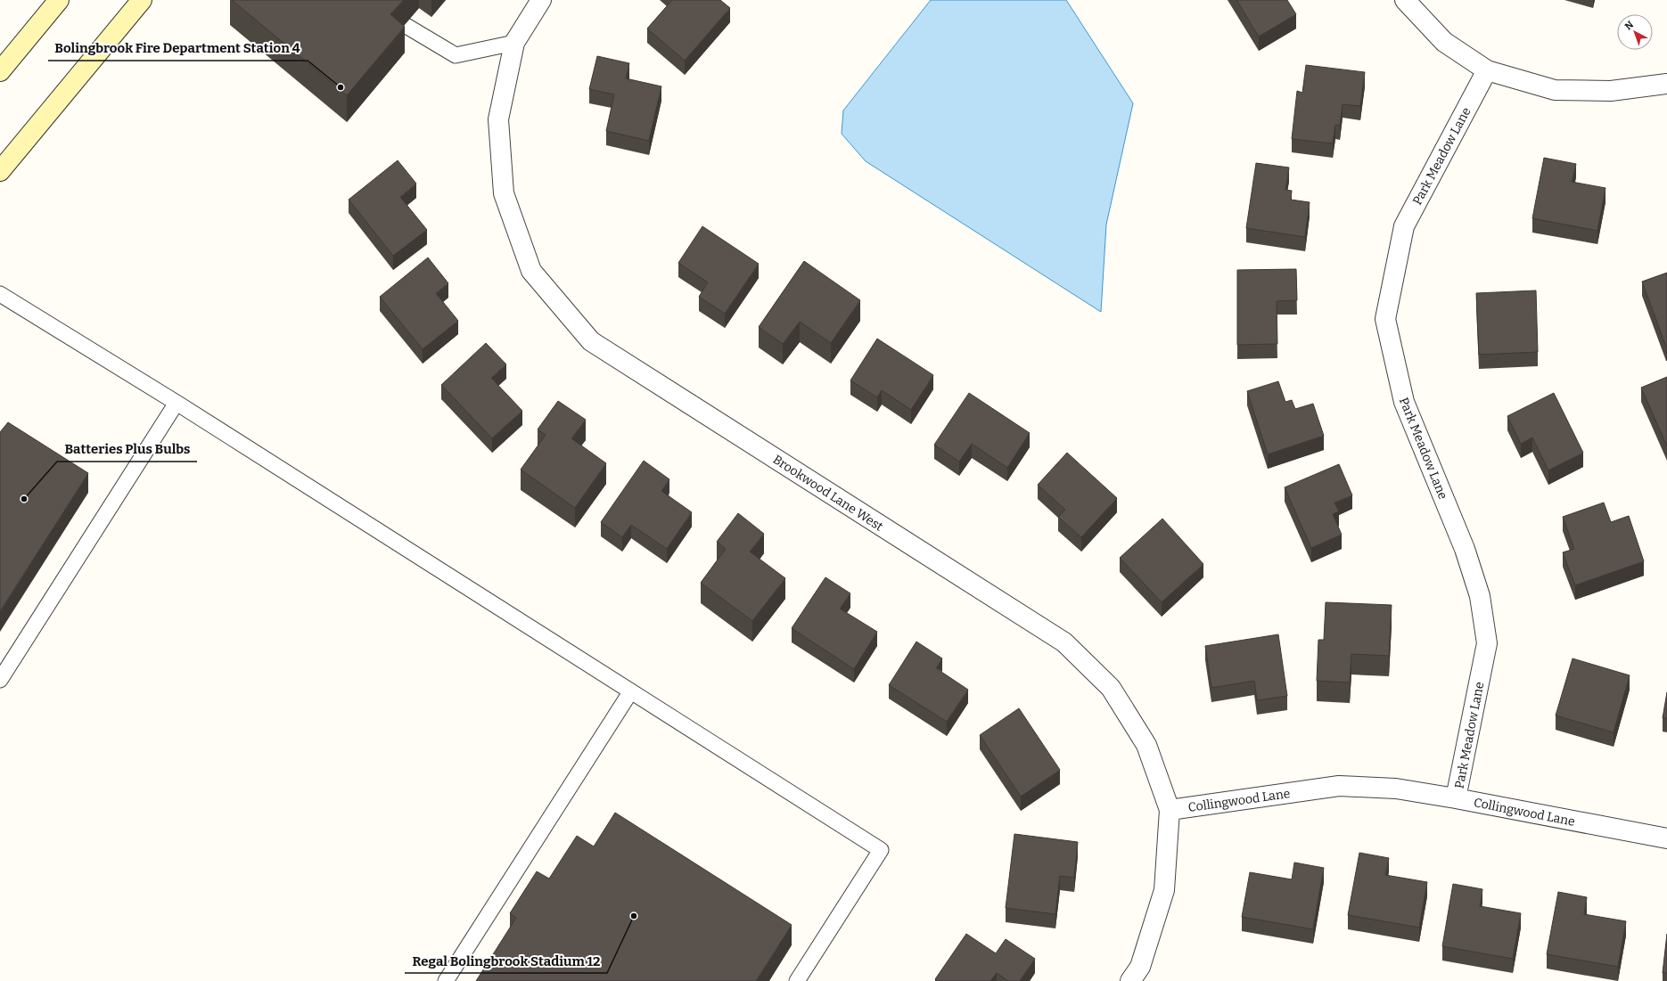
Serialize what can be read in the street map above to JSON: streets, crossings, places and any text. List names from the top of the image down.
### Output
{
  "streets": {
    "street": ["Park Meadow Lane", "Brookwood Lane West", "Collingwood Lane"]
  },
  "crossings": [
    ["Park Meadow Lane", "Collingwood Lane"],
    ["Brookwood Lane West", "Collingwood Lane"]
  ],
  "places": ["Bolingbrook Fire Department Station 4", "Batteries Plus Bulbs", "Regal Bolingbrook Stadium 12"],
  "north": "top left"
}
